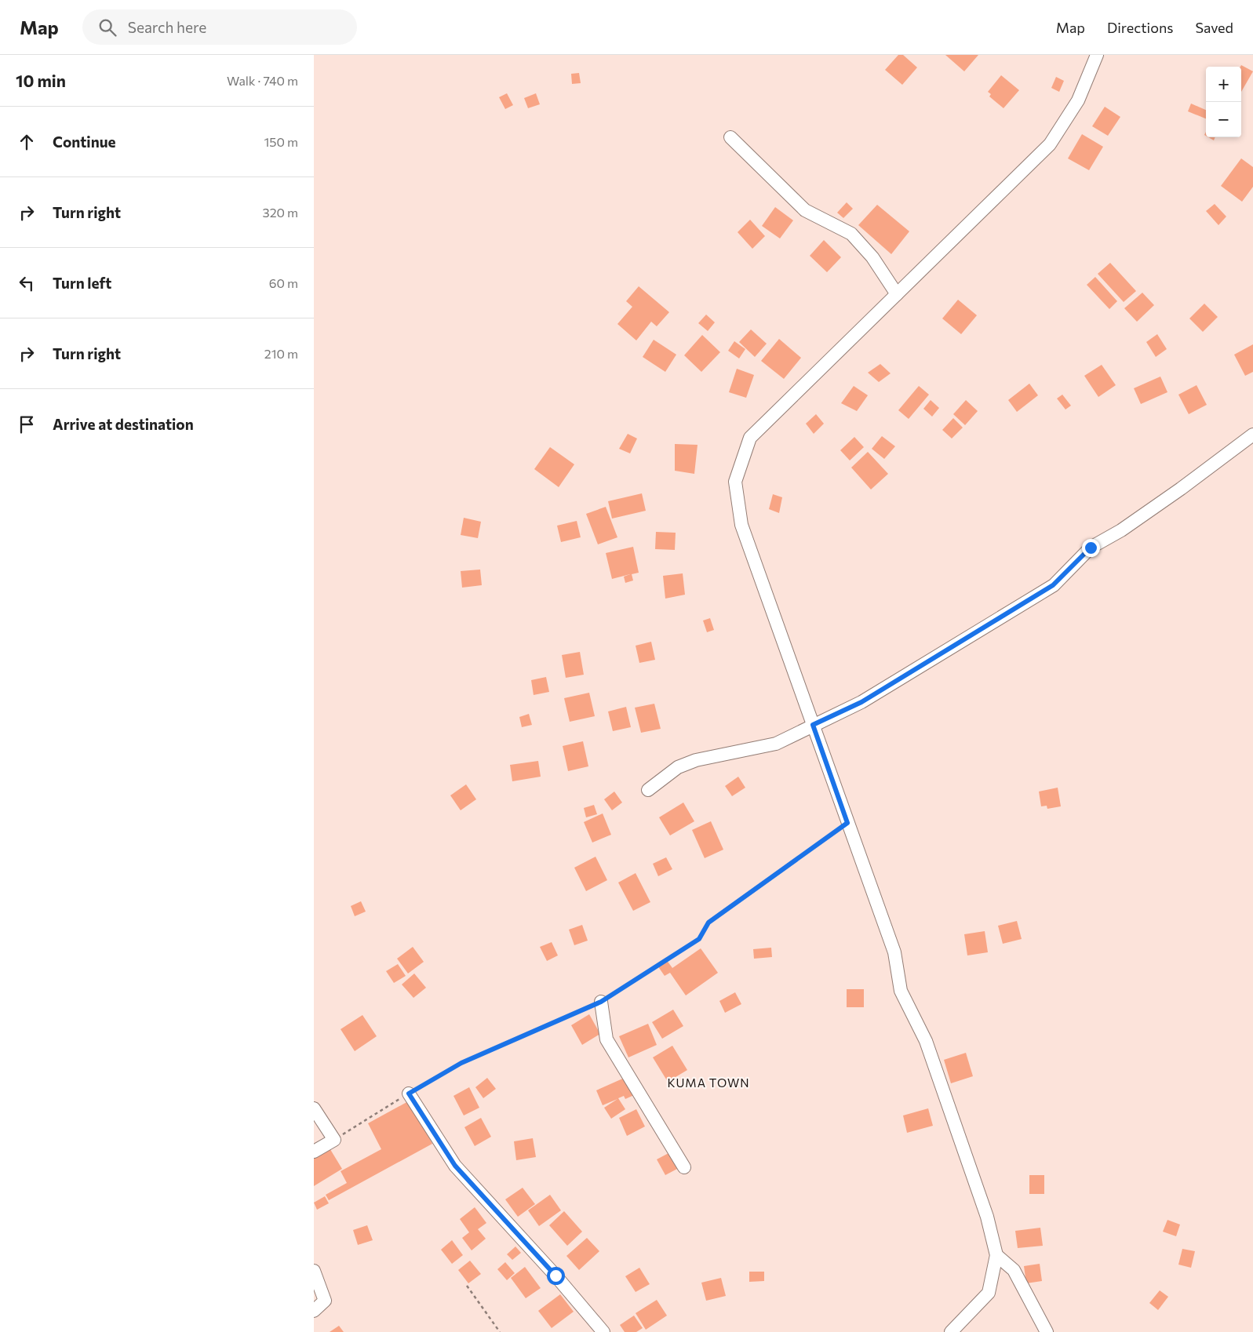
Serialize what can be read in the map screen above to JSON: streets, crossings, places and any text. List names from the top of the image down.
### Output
{
  "districts": ["KUMA TOWN"],
  "page": {
    "header": "Map",
    "search": "Search here",
    "nav": ["Map", "Directions", "Saved"],
    "heading": ["10 min", "Walk · 740 m"],
    "map_buttons": ["+", "−"],
    "list": [
      ["Continue", "150 m"],
      ["Turn right", "320 m"],
      ["Turn left", "60 m"],
      ["Turn right", "210 m"],
      "Arrive at destination"
    ]
  }
}
